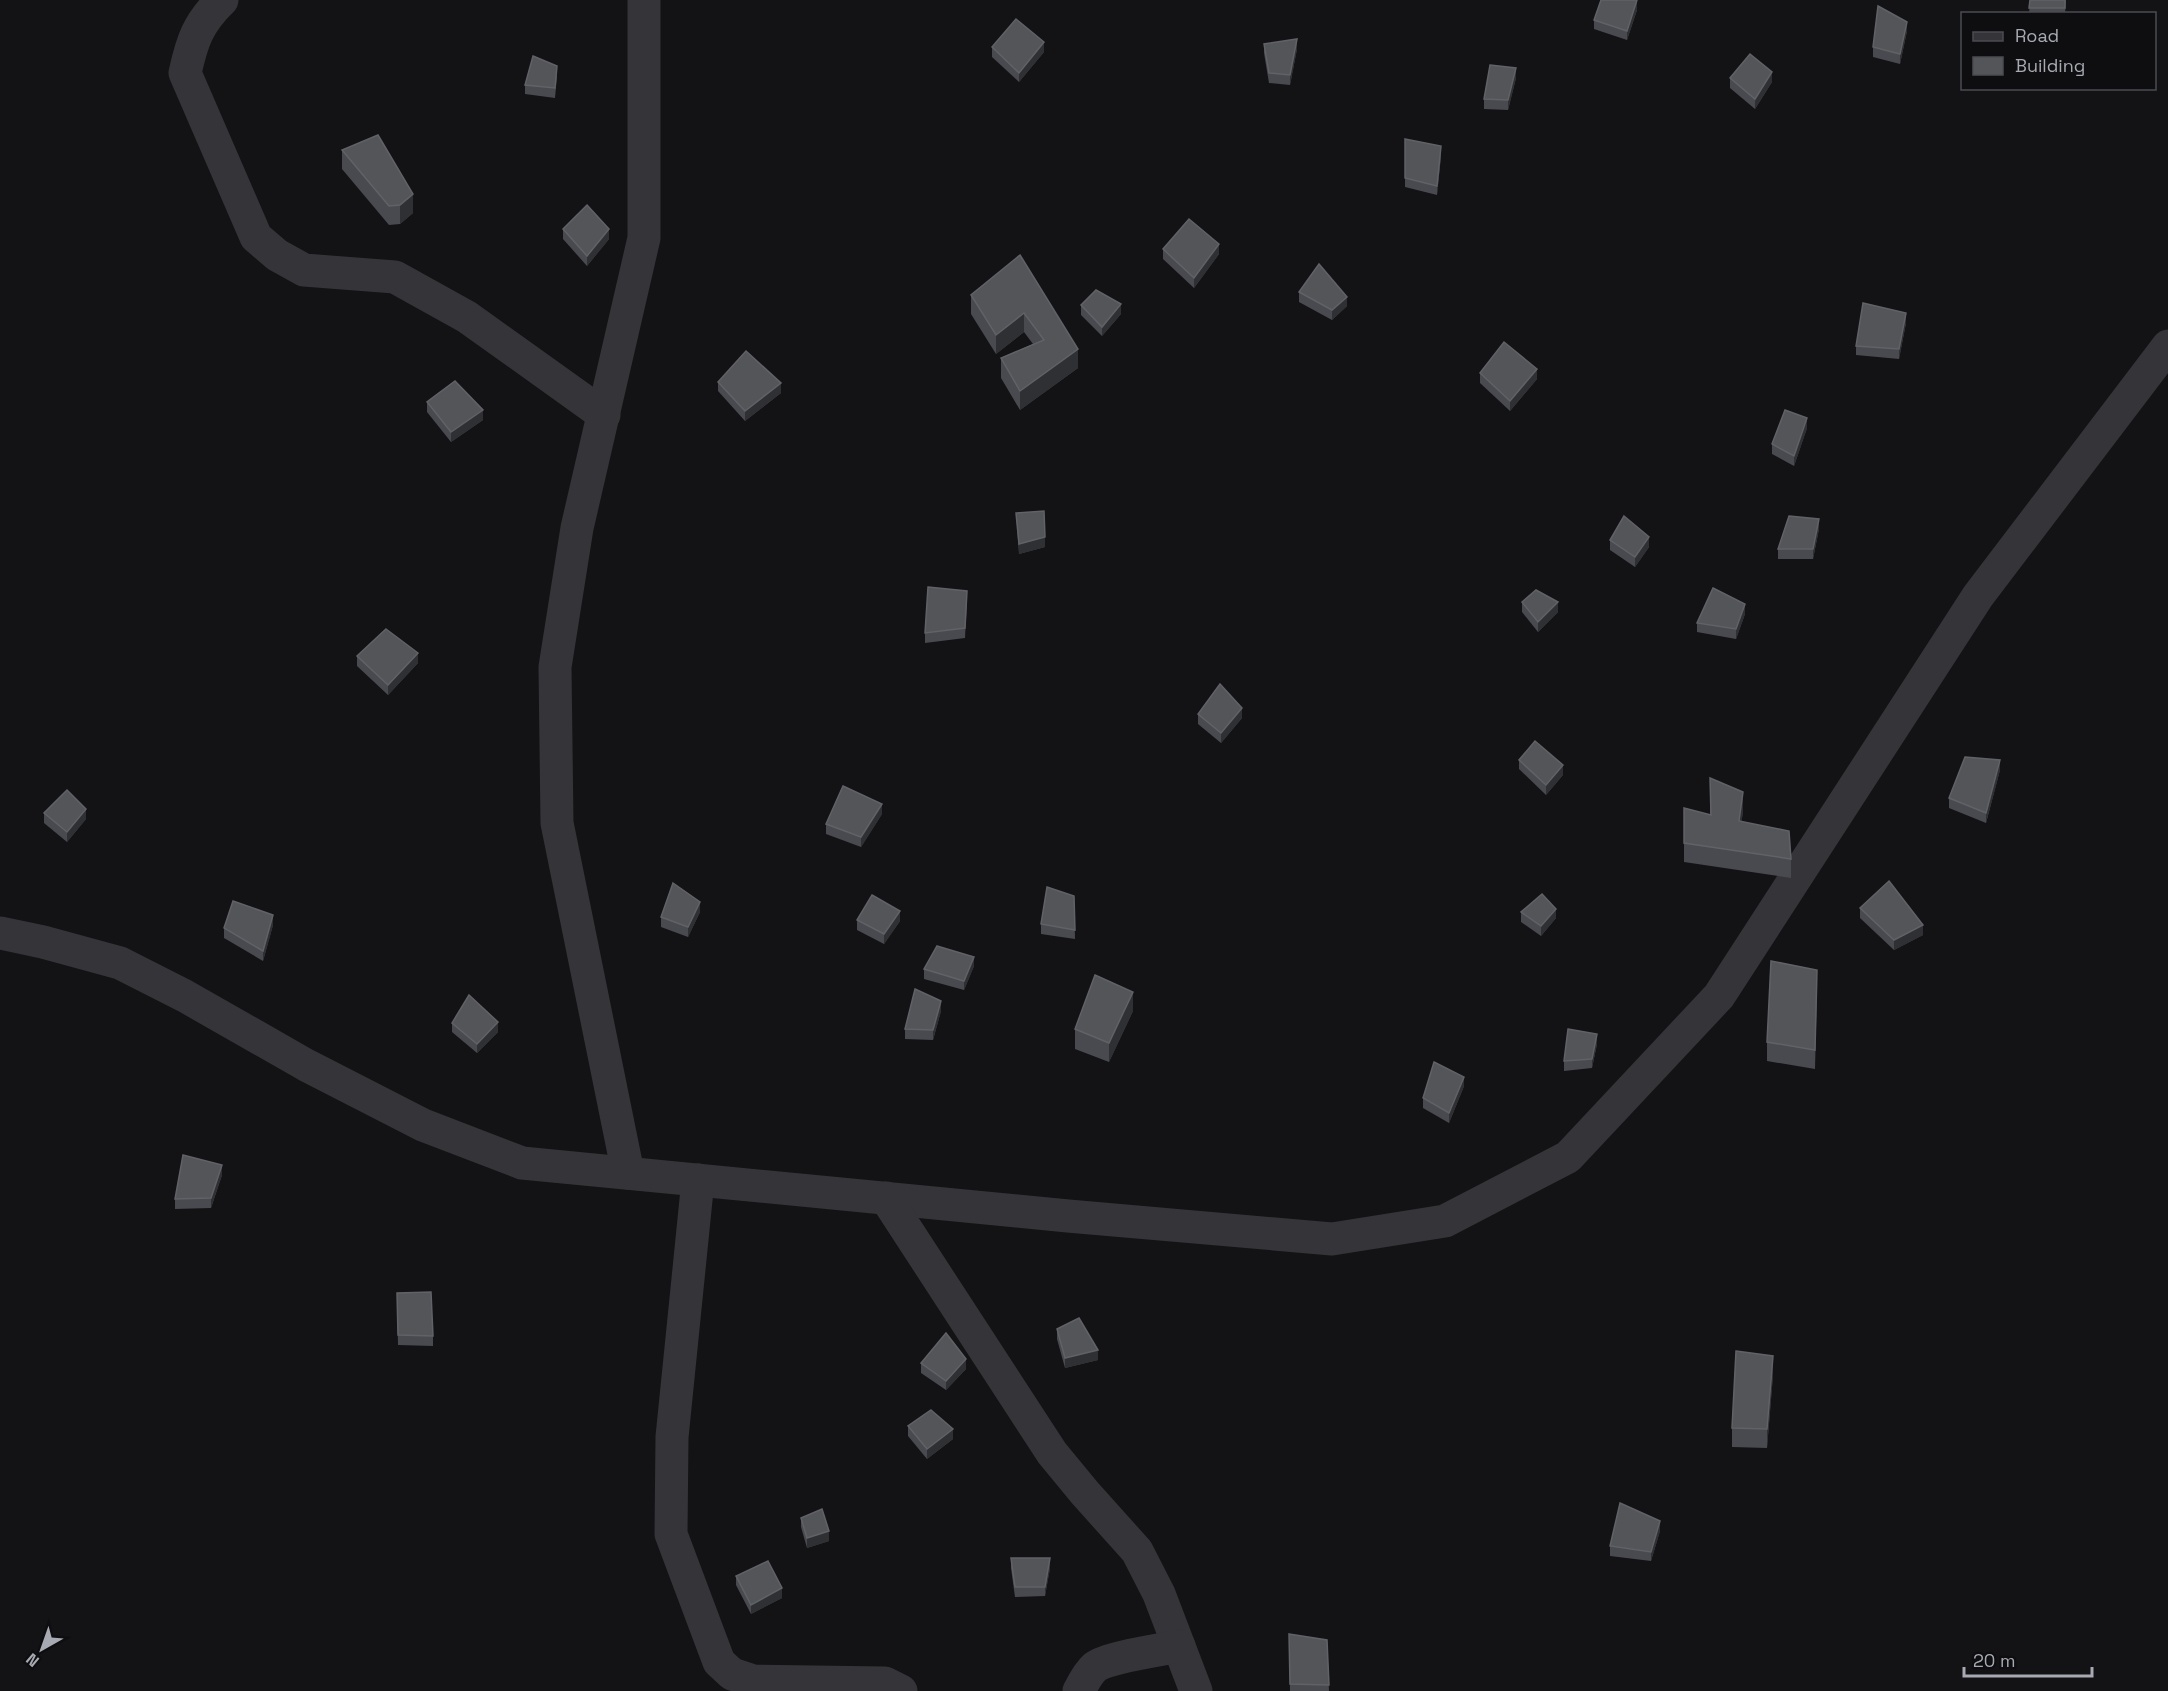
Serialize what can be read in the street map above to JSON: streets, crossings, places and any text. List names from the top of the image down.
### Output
{
  "legend": ["Road", "Building"],
  "scale_bar": "20 m",
  "north": "bottom left"
}
